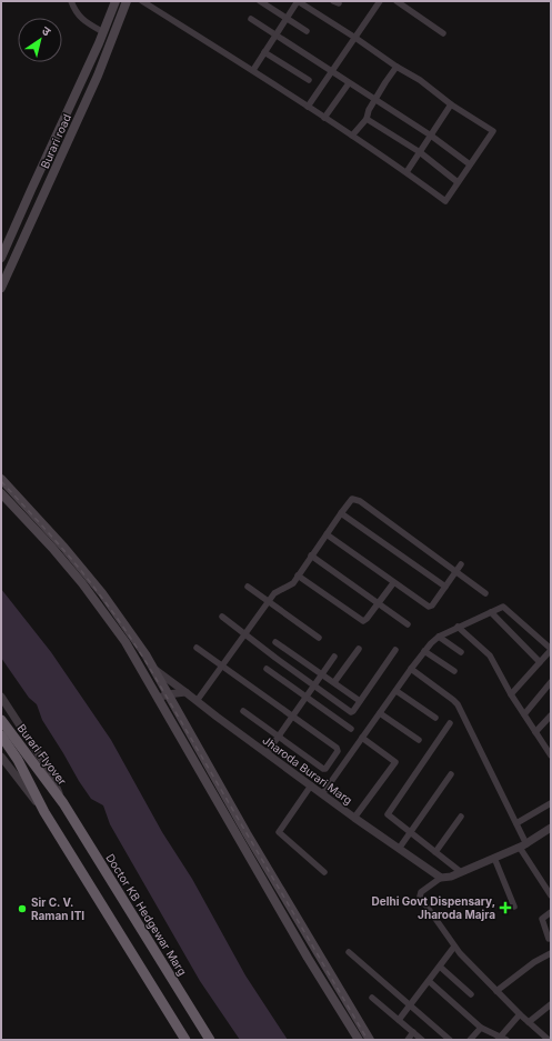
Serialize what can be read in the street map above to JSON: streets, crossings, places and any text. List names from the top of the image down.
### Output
{
  "streets": {
    "highway": ["Burari Flyover", "Doctor KB Hedgewar Marg"],
    "main road": ["Burari road"],
    "street": ["Jharoda Burari Marg"]
  },
  "crossings": [
    ["Burari Flyover", "Doctor KB Hedgewar Marg"]
  ],
  "places": {
    "health": ["Delhi Govt Dispensary, Jharoda Majra"],
    "other": ["Sir C. V. Raman ITI"]
  },
  "north": "top right"
}
